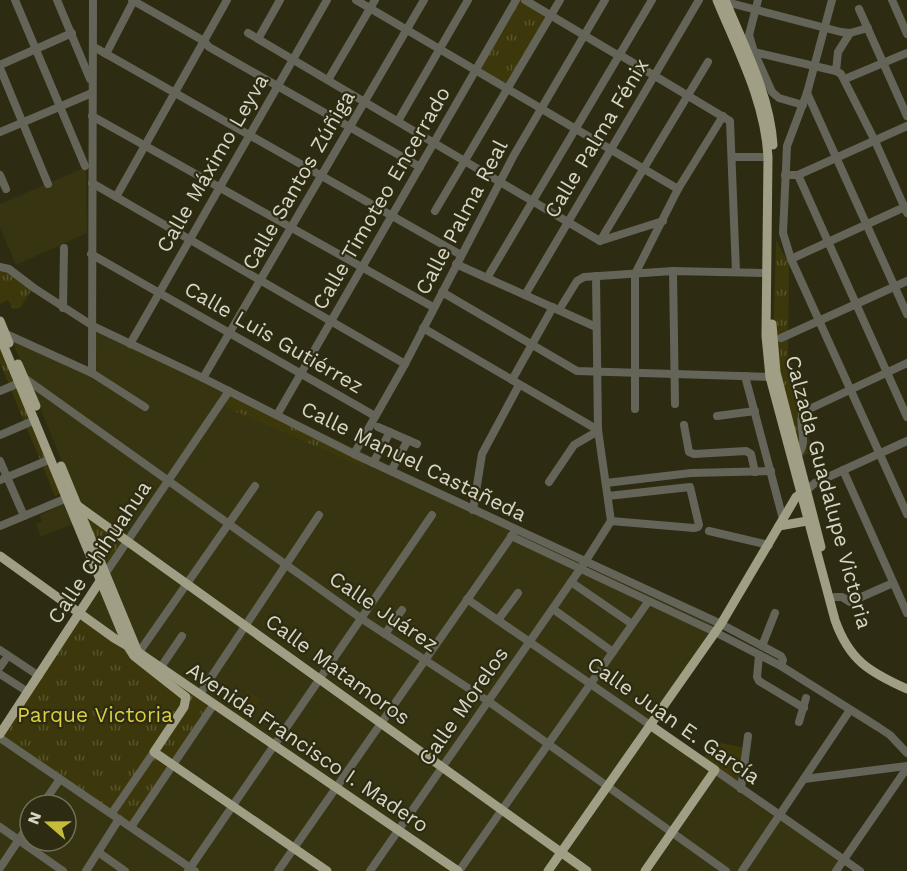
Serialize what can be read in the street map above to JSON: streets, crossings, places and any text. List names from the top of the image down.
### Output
{
  "streets": {
    "main road": [
      "Calzada Guadalupe Victoria",
      "Calle Chihuahua",
      "Calle Matamoros",
      "Calle Juan E. García",
      "Avenida Francisco I. Madero"
    ],
    "street": [
      "Calle Palma Fénix",
      "Calle Máximo Leyva",
      "Calle Santos Zúñiga",
      "Calle Timoteo Encerrado",
      "Calle Palma Real",
      "Calle Luis Gutiérrez",
      "Calle Manuel Castañeda",
      "Calle Juárez",
      "Calle Morelos"
    ]
  },
  "crossings": [
    ["Calle Máximo Leyva", "Calle Luis Gutiérrez"],
    ["Calle Máximo Leyva", "Calle Manuel Castañeda"],
    ["Calle Santos Zúñiga", "Calle Luis Gutiérrez"],
    ["Calle Santos Zúñiga", "Calle Manuel Castañeda"],
    ["Calle Timoteo Encerrado", "Calle Luis Gutiérrez"],
    ["Calle Timoteo Encerrado", "Calle Manuel Castañeda"],
    ["Calle Palma Real", "Calle Luis Gutiérrez"],
    ["Calle Palma Real", "Calle Manuel Castañeda"],
    ["Calle Manuel Castañeda", "Calle Chihuahua"],
    ["Calle Manuel Castañeda", "Calle Morelos"],
    ["Calle Chihuahua", "Calle Juárez"],
    ["Calle Chihuahua", "Calle Matamoros"],
    ["Calle Juárez", "Calle Morelos"],
    ["Calle Matamoros", "Calle Morelos"],
    ["Calle Morelos", "Calle Juan E. García"],
    ["Calle Morelos", "Avenida Francisco I. Madero"]
  ],
  "parks": ["Parque Victoria"],
  "north": "left"
}
